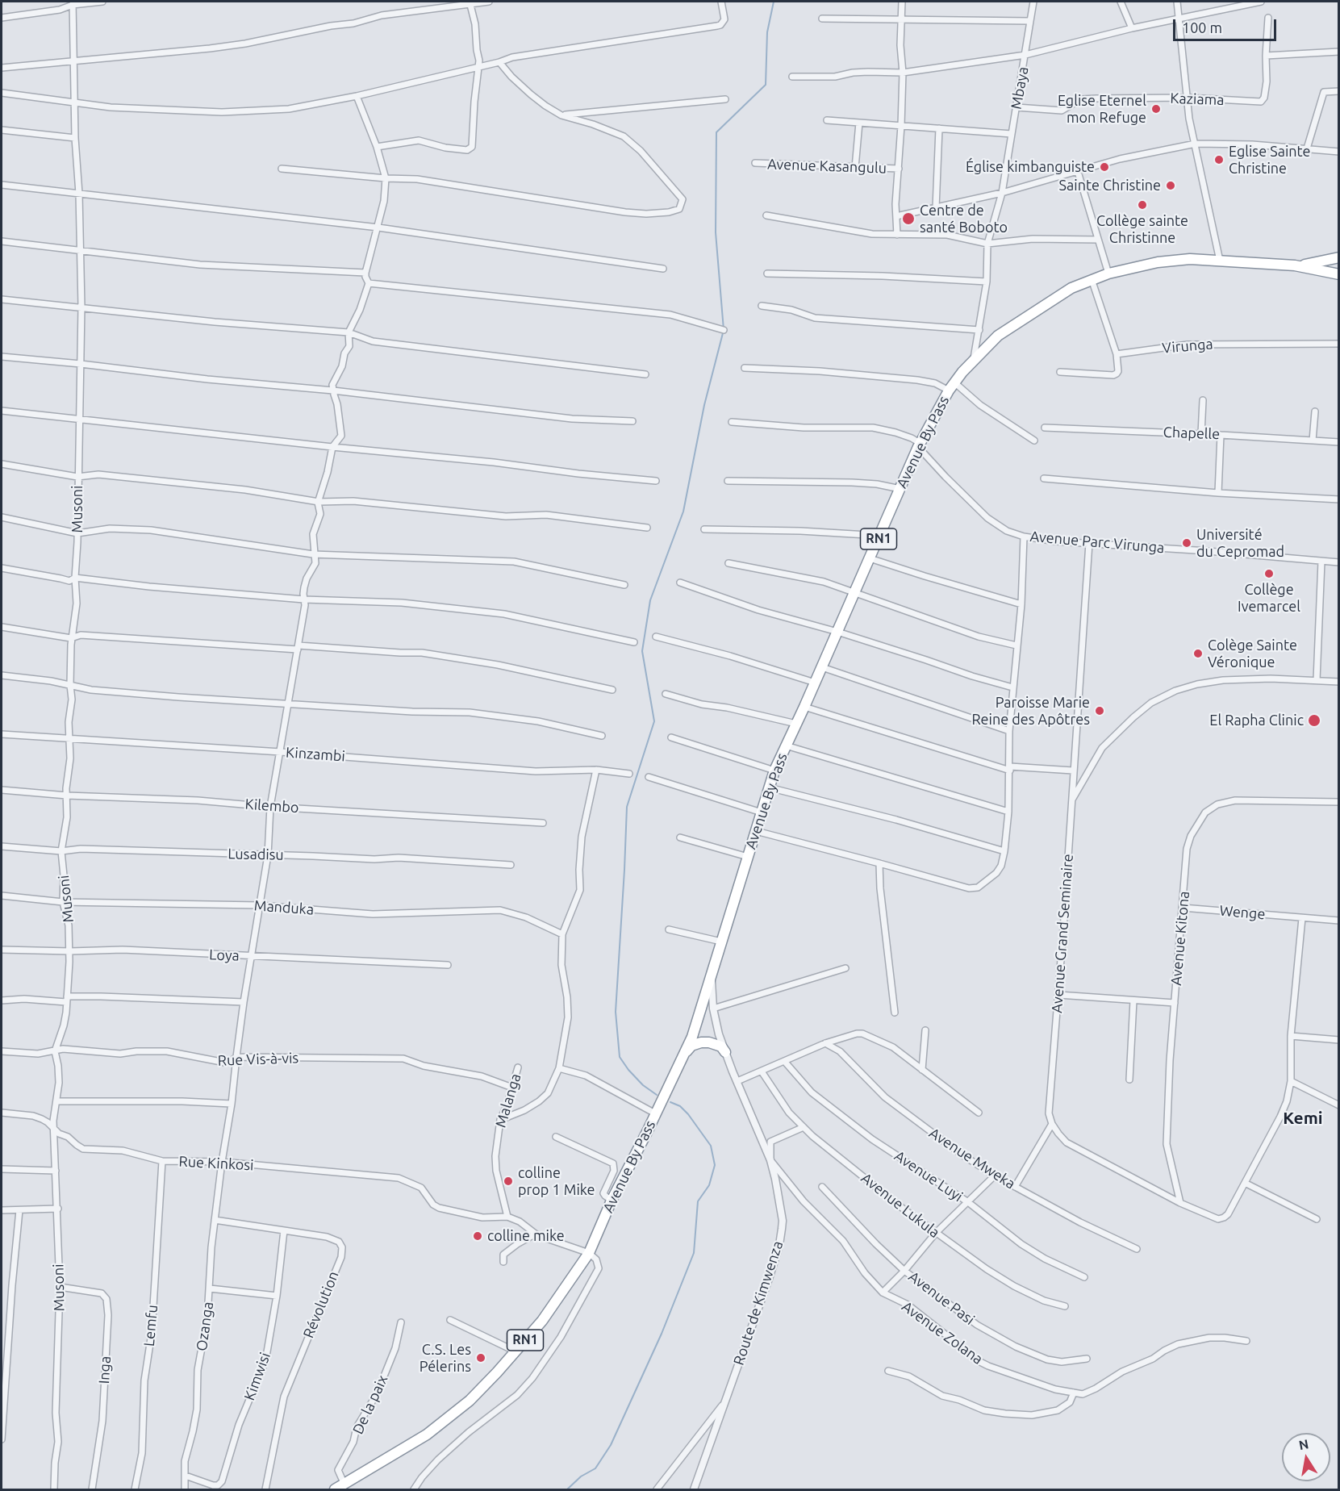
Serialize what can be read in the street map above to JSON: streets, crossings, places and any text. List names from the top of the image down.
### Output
{
  "streets": {
    "highway": ["Avenue By Pass", "RN1"],
    "street": [
      "Mbaya",
      "Kaziama",
      "Avenue Kasangulu",
      "Virunga",
      "Chapelle",
      "Musoni",
      "Avenue Parc Virunga",
      "Kinzambi",
      "Kilembo",
      "Lusadisu",
      "Manduka",
      "Wenge",
      "Avenue Grand Seminaire",
      "Avenue Kitona",
      "Loya",
      "Rue Vis-à-vis",
      "Malanga",
      "Avenue Mweka",
      "Rue Kinkosi",
      "Avenue Luyi",
      "Avenue Lukula",
      "Avenue Pasi",
      "Route de Kimwenza",
      "Révolution",
      "Lemfu",
      "Ozanga",
      "Avenue Zolana",
      "Inga",
      "Kimwisi",
      "De la paix"
    ]
  },
  "crossings": [
    ["Mbaya", "Kaziama"],
    ["Mbaya", "Avenue By Pass"],
    ["Avenue By Pass", "RN1"],
    ["Avenue By Pass", "Avenue Parc Virunga"],
    ["Avenue By Pass", "Route de Kimwenza"],
    ["Avenue By Pass", "De la paix"],
    ["Musoni", "Kinzambi"],
    ["Musoni", "Kilembo"],
    ["Musoni", "Lusadisu"],
    ["Musoni", "Manduka"],
    ["Musoni", "Loya"],
    ["Musoni", "Rue Vis-à-vis"],
    ["Musoni", "Rue Kinkosi"],
    ["Musoni", "Inga"],
    ["Avenue Parc Virunga", "Avenue Grand Seminaire"],
    ["Kinzambi", "Ozanga"],
    ["Kilembo", "Ozanga"],
    ["Lusadisu", "Ozanga"],
    ["Manduka", "Ozanga"],
    ["Wenge", "Avenue Kitona"],
    ["Loya", "Ozanga"],
    ["Rue Vis-à-vis", "Malanga"],
    ["Rue Vis-à-vis", "Ozanga"],
    ["Malanga", "Rue Kinkosi"],
    ["Rue Kinkosi", "Lemfu"],
    ["Rue Kinkosi", "Ozanga"],
    ["Route de Kimwenza", "Avenue Zolana"],
    ["Révolution", "Ozanga"],
    ["Révolution", "Kimwisi"],
    ["Ozanga", "Kimwisi"]
  ],
  "districts": ["Kemi"],
  "places": [
    "Eglise Eternel mon Refuge",
    "Eglise Sainte Christine",
    "Église kimbanguiste",
    "Sainte Christine",
    "Collège sainte Christinne",
    "Centre de santé Boboto",
    "Université du Cepromad",
    "Collège Ivemarcel",
    "Colège Sainte Véronique",
    "Paroisse Marie Reine des Apôtres",
    "El Rapha Clinic",
    "colline prop 1 Mike",
    "colline mike",
    "C.S. Les Pélerins"
  ],
  "scale_bar": "100 m",
  "north": "top"
}
